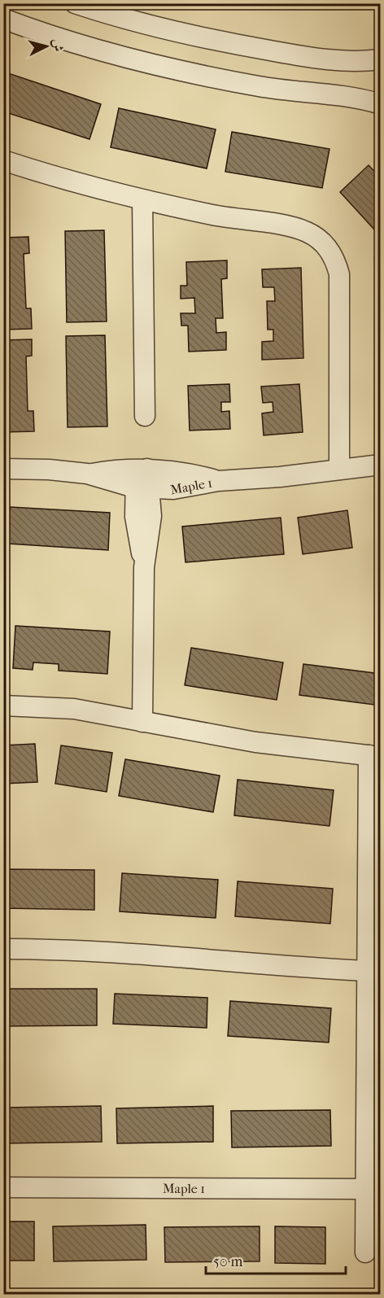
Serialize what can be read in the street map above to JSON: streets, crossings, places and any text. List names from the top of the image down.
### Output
{
  "streets": {
    "street": ["Maple 1"]
  },
  "scale_bar": "50 m",
  "north": "right"
}
